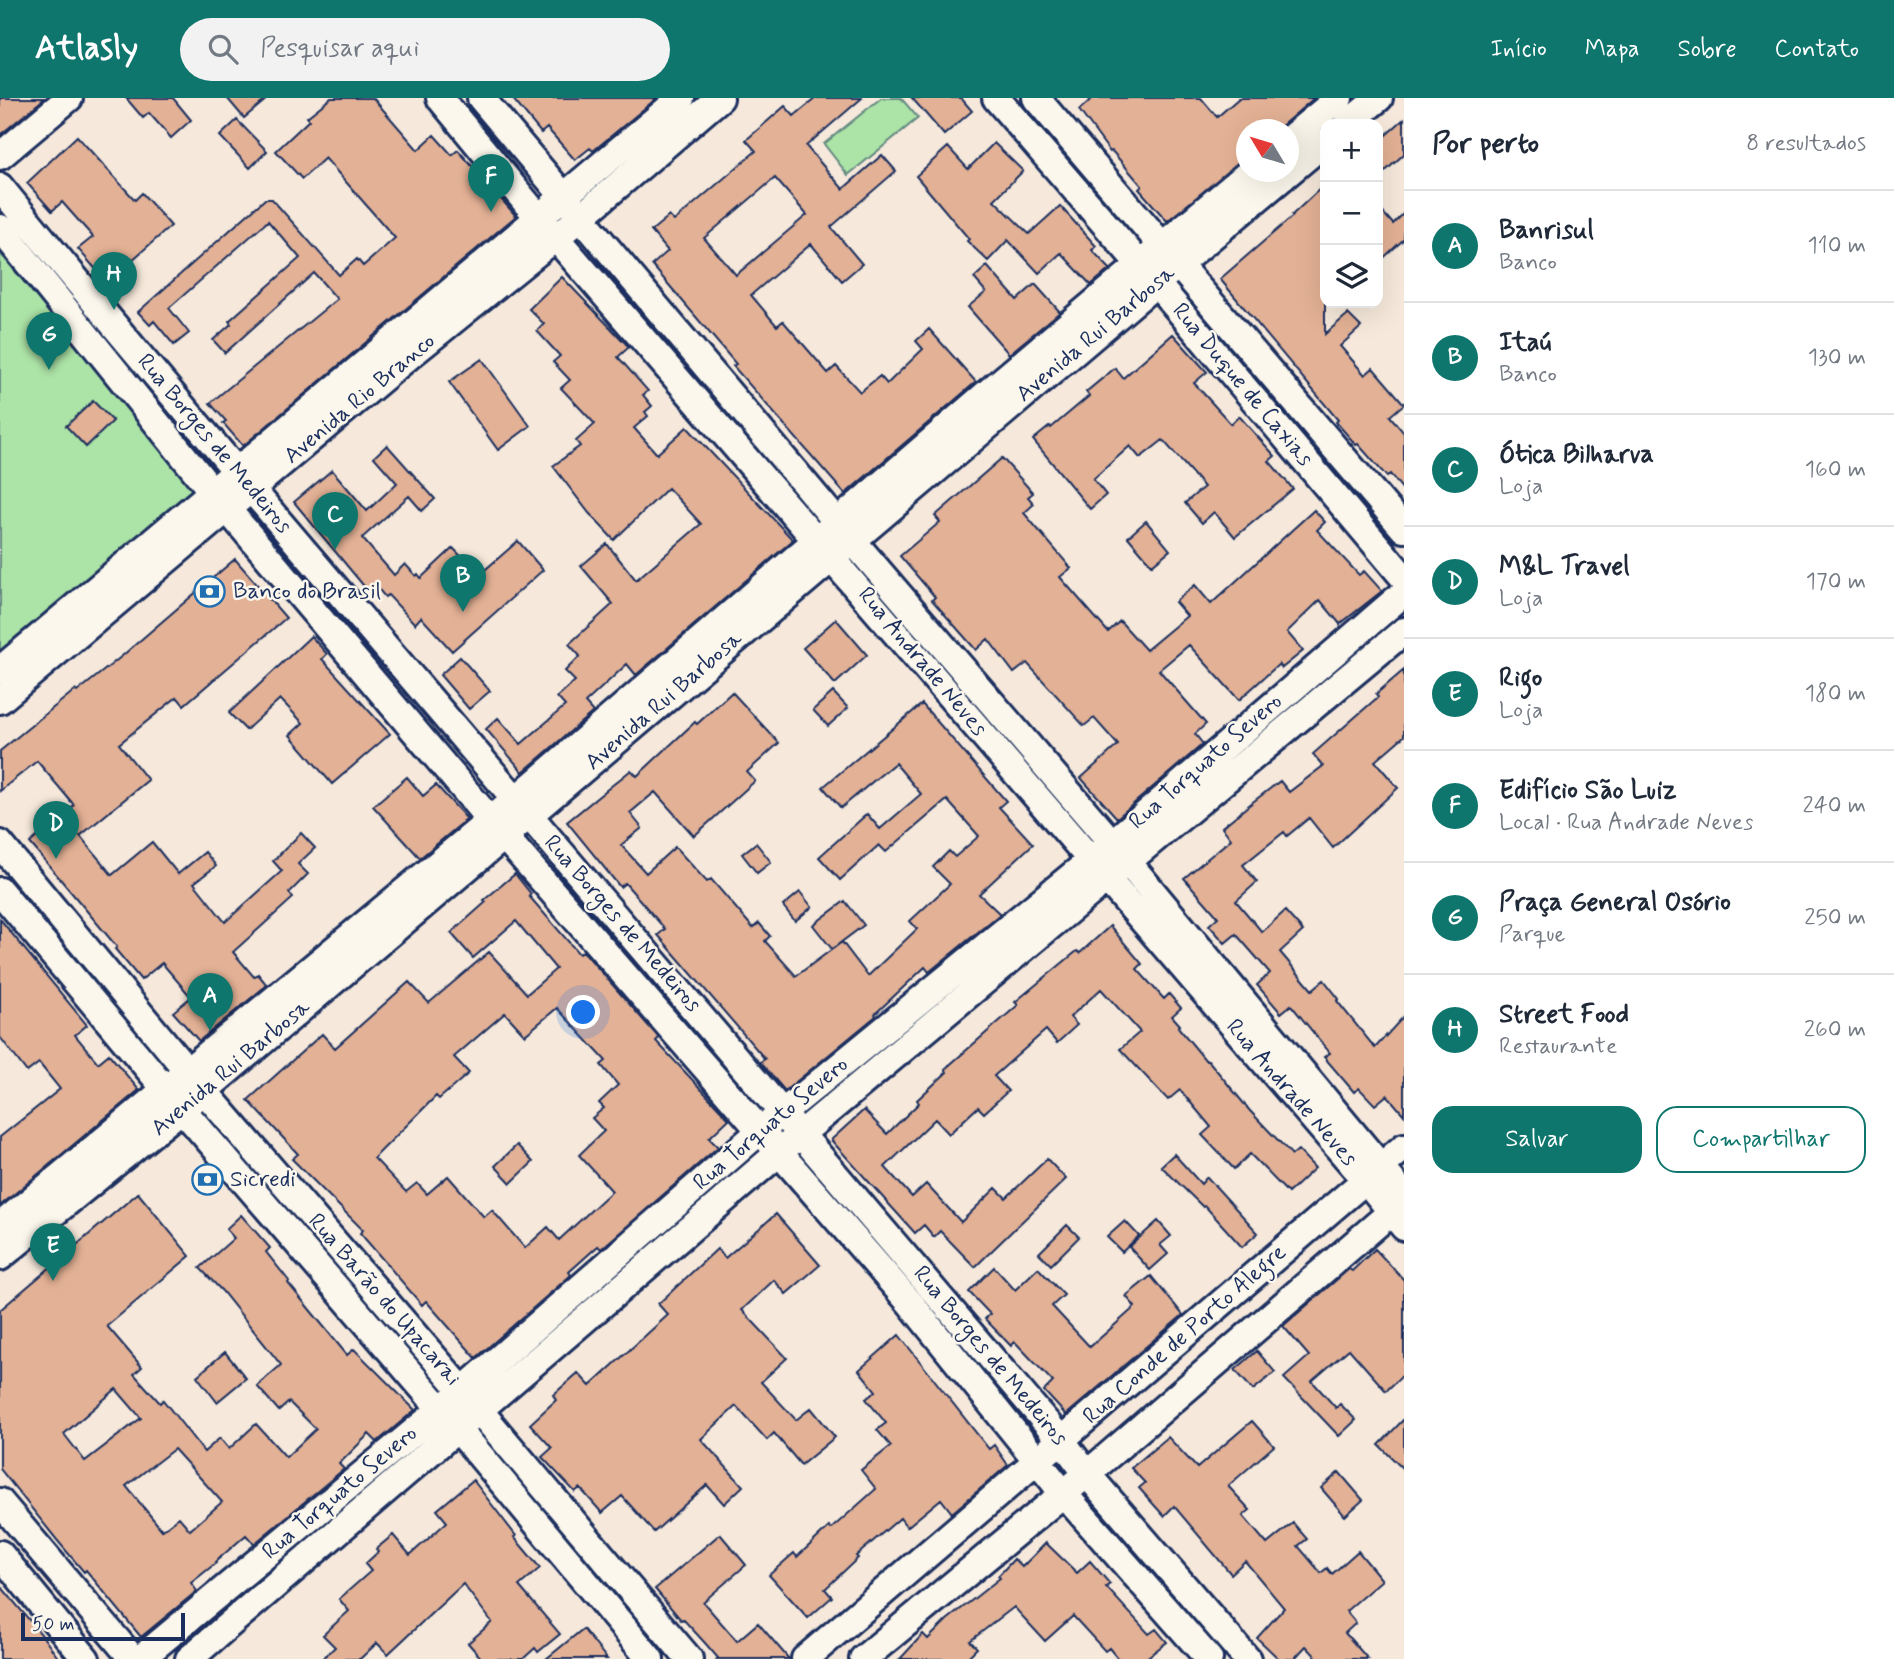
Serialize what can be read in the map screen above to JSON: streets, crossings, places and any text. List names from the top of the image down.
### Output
{
  "streets": {
    "street": [
      "Avenida Rui Barbosa",
      "Rua Duque de Caxias",
      "Avenida Rio Branco",
      "Rua Borges de Medeiros",
      "Rua Andrade Neves",
      "Rua Torquato Severo",
      "Rua Barão do Upacarai",
      "Rua Conde de Porto Alegre"
    ]
  },
  "crossings": [
    ["Avenida Rui Barbosa", "Rua Duque de Caxias"],
    ["Avenida Rui Barbosa", "Rua Borges de Medeiros"],
    ["Avenida Rui Barbosa", "Rua Andrade Neves"],
    ["Avenida Rui Barbosa", "Rua Barão do Upacarai"],
    ["Avenida Rio Branco", "Rua Borges de Medeiros"],
    ["Avenida Rio Branco", "Rua Andrade Neves"],
    ["Rua Borges de Medeiros", "Rua Torquato Severo"],
    ["Rua Borges de Medeiros", "Rua Conde de Porto Alegre"],
    ["Rua Andrade Neves", "Rua Torquato Severo"],
    ["Rua Andrade Neves", "Rua Conde de Porto Alegre"],
    ["Rua Torquato Severo", "Rua Barão do Upacarai"]
  ],
  "places": {
    "bank": ["Banco do Brasil", "Sicredi"]
  },
  "scale_bar": "50 m",
  "north": "top left",
  "page": {
    "header": "Atlasly",
    "search": "Pesquisar aqui",
    "nav": [
      "Início",
      "Mapa",
      "Sobre",
      "Contato"
    ],
    "heading": ["Por perto", "8 resultados"],
    "map_buttons": ["+", "−"],
    "pins": [
      "F",
      "H",
      "G",
      "C",
      "B",
      "D",
      "A",
      "E"
    ],
    "list": [
      {
        "mark": "A",
        "name": "Banrisul",
        "note": "Banco",
        "value": "110 m"
      },
      {
        "mark": "B",
        "name": "Itaú",
        "note": "Banco",
        "value": "130 m"
      },
      {
        "mark": "C",
        "name": "Ótica Bilharva",
        "note": "Loja",
        "value": "160 m"
      },
      {
        "mark": "D",
        "name": "M&L Travel",
        "note": "Loja",
        "value": "170 m"
      },
      {
        "mark": "E",
        "name": "Rigo",
        "note": "Loja",
        "value": "180 m"
      },
      {
        "mark": "F",
        "name": "Edifício São Luiz",
        "note": "Local · Rua Andrade Neves",
        "value": "240 m"
      },
      {
        "mark": "G",
        "name": "Praça General Osório",
        "note": "Parque",
        "value": "250 m"
      },
      {
        "mark": "H",
        "name": "Street Food",
        "note": "Restaurante",
        "value": "260 m"
      }
    ],
    "buttons": ["Salvar", "Compartilhar"],
    "scale": "50 m"
  }
}
